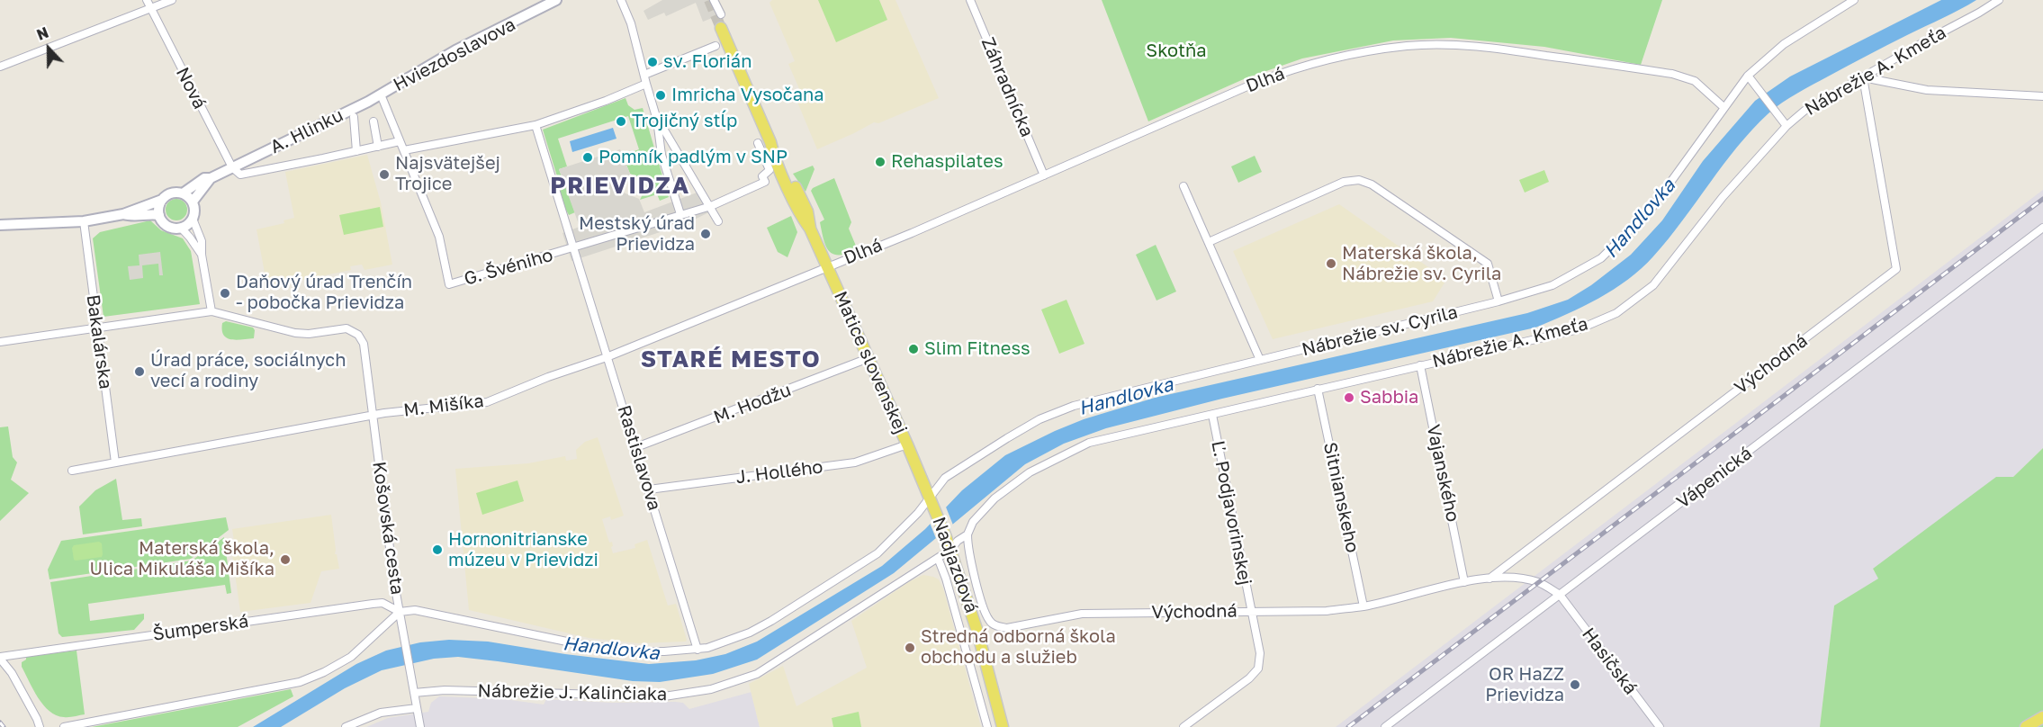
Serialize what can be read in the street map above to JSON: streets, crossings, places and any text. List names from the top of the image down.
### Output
{
  "streets": {
    "main road": ["Matice slovenskej", "Nadjazdová"],
    "street": [
      "Hviezdoslavova",
      "Nábrežie A. Kmeťa",
      "Dlhá",
      "Záhradnícka",
      "Nová",
      "A. Hlinku",
      "G. Švéniho",
      "Nábrežie sv. Cyrila",
      "Bakalárska",
      "Východná",
      "M. Hodžu",
      "M. Mišíka",
      "Rastislavova",
      "J. Hollého",
      "Vajanského",
      "Vápenická",
      "Sitnianskeho",
      "Ľ. Podjavorinskej",
      "Košovská cesta",
      "Šumperská",
      "Hasičská",
      "Nábrežie J. Kalinčiaka"
    ]
  },
  "crossings": [
    ["Hviezdoslavova", "A. Hlinku"],
    ["Nábrežie A. Kmeťa", "Východná"],
    ["Nábrežie A. Kmeťa", "Vajanského"],
    ["Nábrežie A. Kmeťa", "Sitnianskeho"],
    ["Nábrežie A. Kmeťa", "Ľ. Podjavorinskej"],
    ["Nábrežie A. Kmeťa", "Nadjazdová"],
    ["Nábrežie A. Kmeťa", "Nábrežie J. Kalinčiaka"],
    ["Dlhá", "Záhradnícka"],
    ["Dlhá", "Nábrežie sv. Cyrila"],
    ["Dlhá", "Matice slovenskej"],
    ["Dlhá", "M. Mišíka"],
    ["Nová", "A. Hlinku"],
    ["A. Hlinku", "Bakalárska"],
    ["G. Švéniho", "Rastislavova"],
    ["Nábrežie sv. Cyrila", "Matice slovenskej"],
    ["Nábrežie sv. Cyrila", "Rastislavova"],
    ["Nábrežie sv. Cyrila", "Nadjazdová"],
    ["Nábrežie sv. Cyrila", "Šumperská"],
    ["Bakalárska", "M. Mišíka"],
    ["Matice slovenskej", "M. Hodžu"],
    ["Matice slovenskej", "M. Mišíka"],
    ["Matice slovenskej", "J. Hollého"],
    ["Matice slovenskej", "Nadjazdová"],
    ["Východná", "Vajanského"],
    ["Východná", "Vápenická"],
    ["Východná", "Sitnianskeho"],
    ["Východná", "Ľ. Podjavorinskej"],
    ["Východná", "Hasičská"],
    ["M. Hodžu", "Rastislavova"],
    ["M. Mišíka", "Rastislavova"],
    ["M. Mišíka", "Košovská cesta"],
    ["Rastislavova", "J. Hollého"],
    ["Rastislavova", "Šumperská"],
    ["Vápenická", "Hasičská"],
    ["Košovská cesta", "Šumperská"],
    ["Košovská cesta", "Nábrežie J. Kalinčiaka"],
    ["Nadjazdová", "Nábrežie J. Kalinčiaka"]
  ],
  "districts": ["PRIEVIDZA", "STARÉ MESTO"],
  "water": ["Handlovka"],
  "parks": ["Skotňa"],
  "places": [
    "sv. Florián",
    "Imricha Vysočana",
    "Trojičný stĺp",
    "Pomník padlým v SNP",
    "Rehaspilates",
    "Najsvätejšej Trojice",
    "Mestský úrad Prievidza",
    "Materská škola, Nábrežie sv. Cyrila",
    "Daňový úrad Trenčín - pobočka Prievidza",
    "Slim Fitness",
    "Úrad práce, sociálnych vecí a rodiny",
    "Sabbia",
    "Hornonitrianske múzeu v Prievidzi",
    "Materská škola, Ulica Mikuláša Mišíka",
    "Stredná odborná škola obchodu a služieb",
    "OR HaZZ Prievidza"
  ],
  "north": "top"
}
